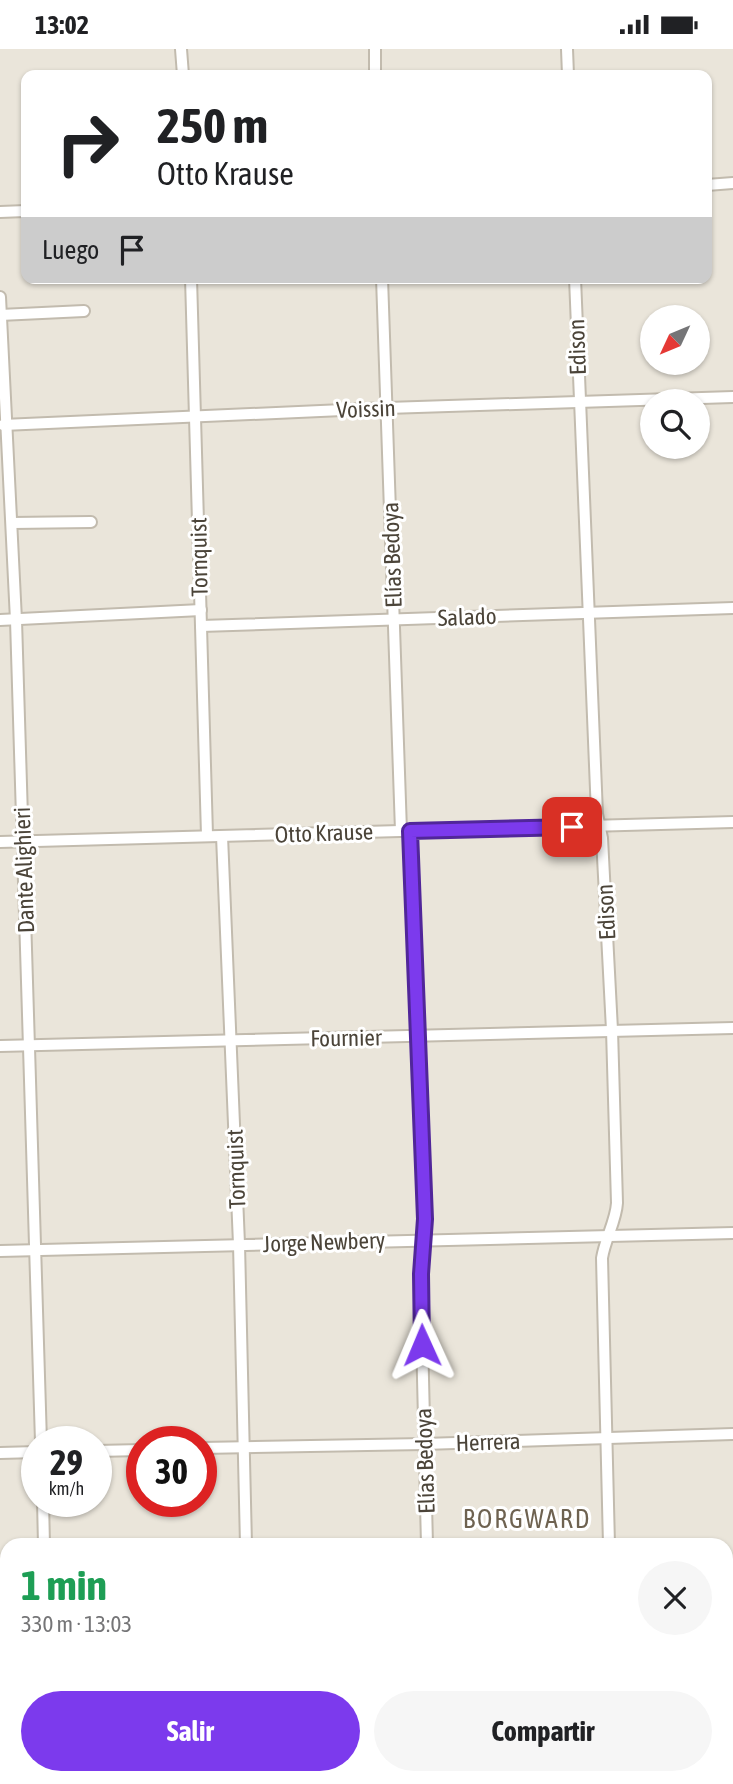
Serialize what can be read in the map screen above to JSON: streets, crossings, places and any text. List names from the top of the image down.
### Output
{
  "streets": {
    "street": [
      "Edison",
      "Voissin",
      "Elías Bedoya",
      "Tornquist",
      "Salado",
      "Otto Krause",
      "Dante Alighieri",
      "Fournier",
      "Jorge Newbery",
      "Herrera"
    ]
  },
  "crossings": [
    ["Edison", "Voissin"],
    ["Edison", "Salado"],
    ["Edison", "Otto Krause"],
    ["Edison", "Fournier"],
    ["Edison", "Jorge Newbery"],
    ["Edison", "Herrera"],
    ["Voissin", "Elías Bedoya"],
    ["Voissin", "Tornquist"],
    ["Voissin", "Dante Alighieri"],
    ["Elías Bedoya", "Salado"],
    ["Elías Bedoya", "Otto Krause"],
    ["Elías Bedoya", "Fournier"],
    ["Elías Bedoya", "Jorge Newbery"],
    ["Elías Bedoya", "Herrera"],
    ["Tornquist", "Salado"],
    ["Tornquist", "Otto Krause"],
    ["Tornquist", "Fournier"],
    ["Tornquist", "Jorge Newbery"],
    ["Tornquist", "Herrera"],
    ["Otto Krause", "Dante Alighieri"],
    ["Dante Alighieri", "Fournier"],
    ["Dante Alighieri", "Jorge Newbery"]
  ],
  "districts": ["BORGWARD"],
  "north": "bottom left",
  "page": {
    "status": "13:02",
    "turn": ["250 m", "Otto Krause"],
    "then": "Luego",
    "speed": "29 km/h",
    "limit": "30",
    "heading": ["1 min", "330 m · 13:03"],
    "buttons": ["Salir", "Compartir"]
  }
}
